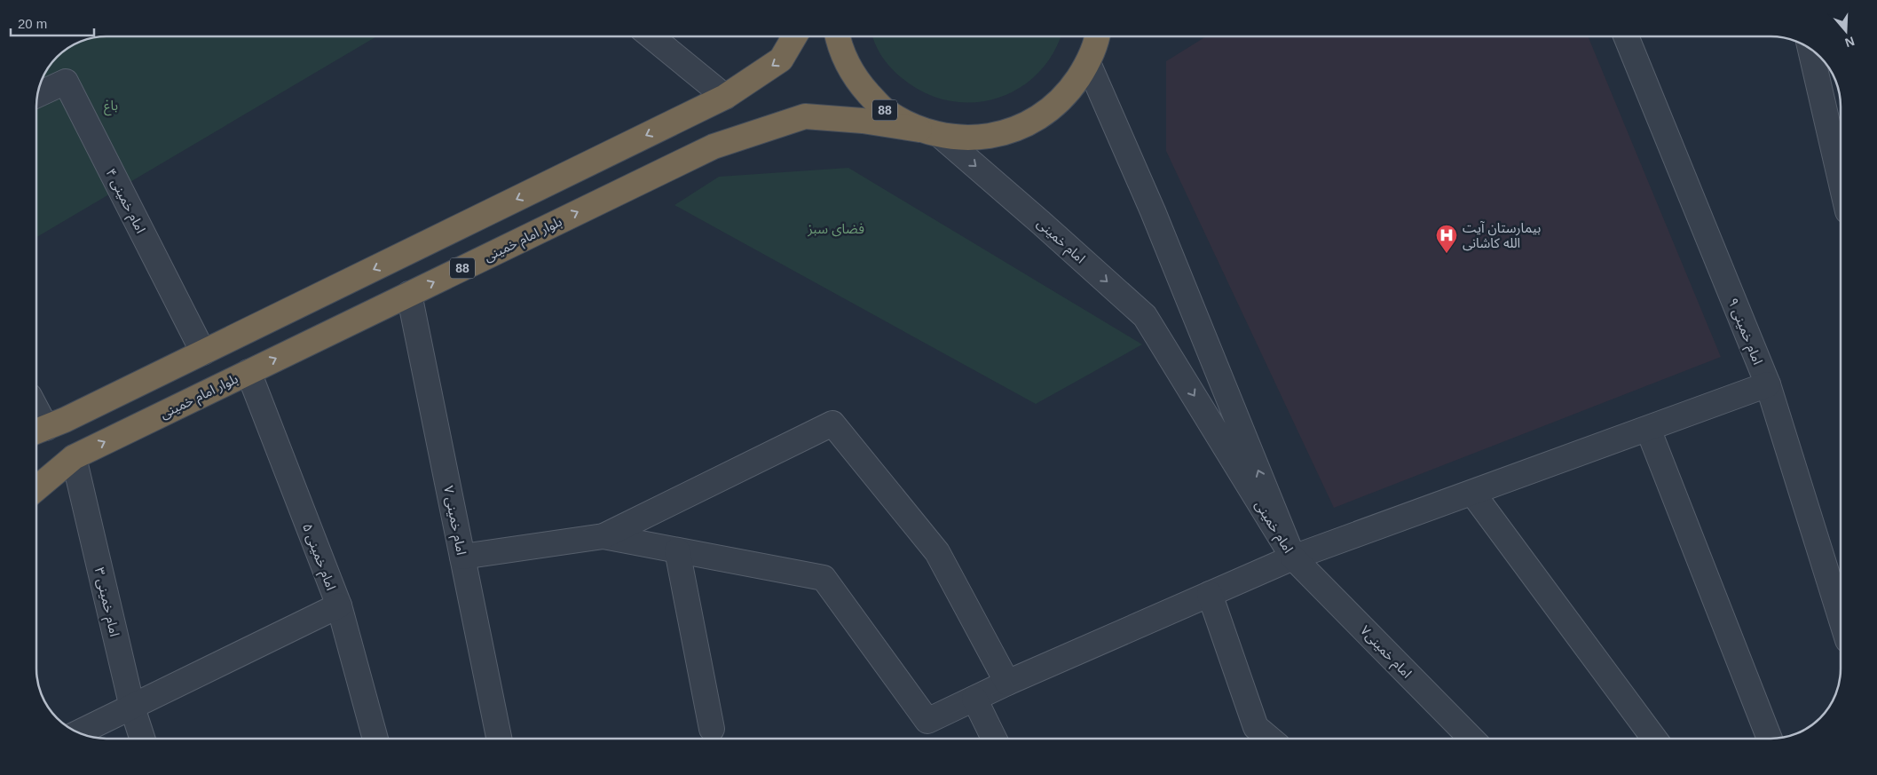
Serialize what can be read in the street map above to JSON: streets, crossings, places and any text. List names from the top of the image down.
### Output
{
  "streets": {
    "highway": ["88", "بلوار امام خمینی"],
    "street": [
      "امام خمینی ۴",
      "امام خمینی",
      "امام خمینی ۹",
      "امام خمینی ۷",
      "امام خمینی ۵",
      "امام خمینی ۳",
      "امام خمینی۷"
    ]
  },
  "crossings": [
    ["88", "بلوار امام خمینی"],
    ["88", "امام خمینی"],
    ["بلوار امام خمینی", "امام خمینی"],
    ["بلوار امام خمینی", "امام خمینی ۷"],
    ["بلوار امام خمینی", "امام خمینی ۵"],
    ["بلوار امام خمینی", "امام خمینی ۳"],
    ["امام خمینی", "امام خمینی۷"]
  ],
  "parks": ["باغ", "فضای سبز"],
  "places": {
    "hospital": ["بیمارستان آیت الله کاشانی"]
  },
  "scale_bar": "20 m",
  "north": "bottom"
}
